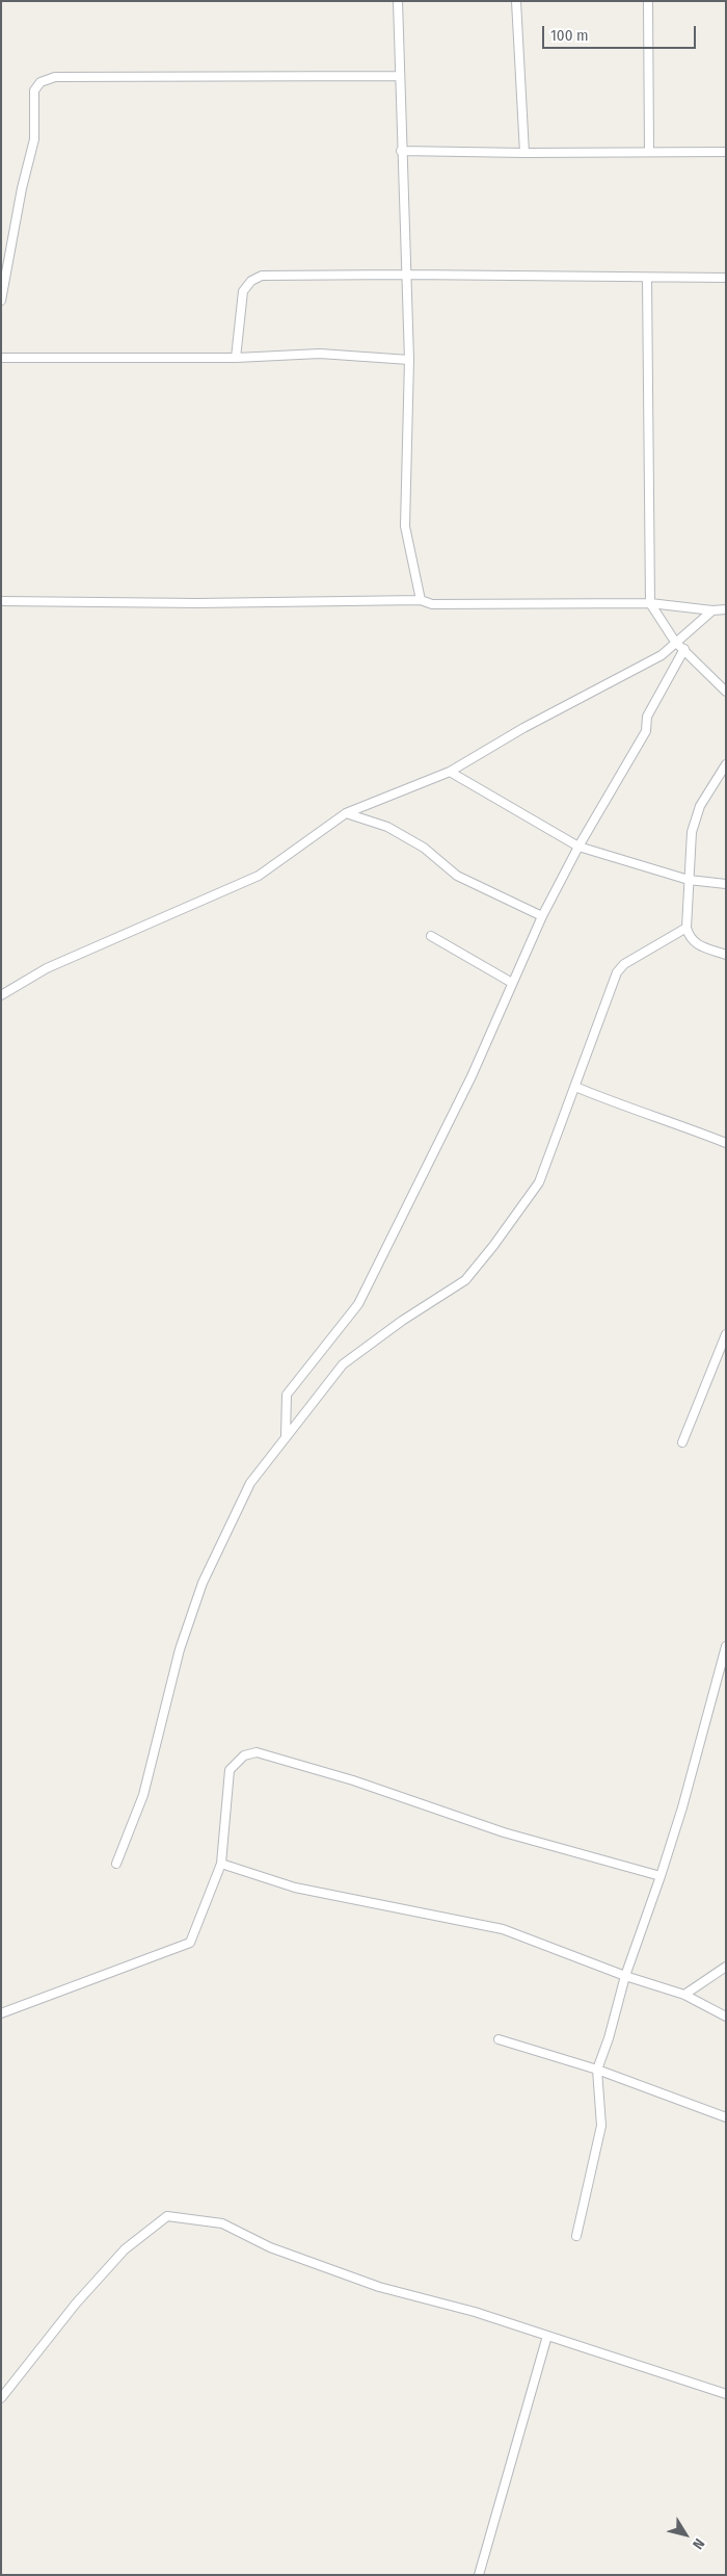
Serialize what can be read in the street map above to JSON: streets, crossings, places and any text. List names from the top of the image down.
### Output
{
  "scale_bar": "100 m",
  "north": "bottom right"
}
